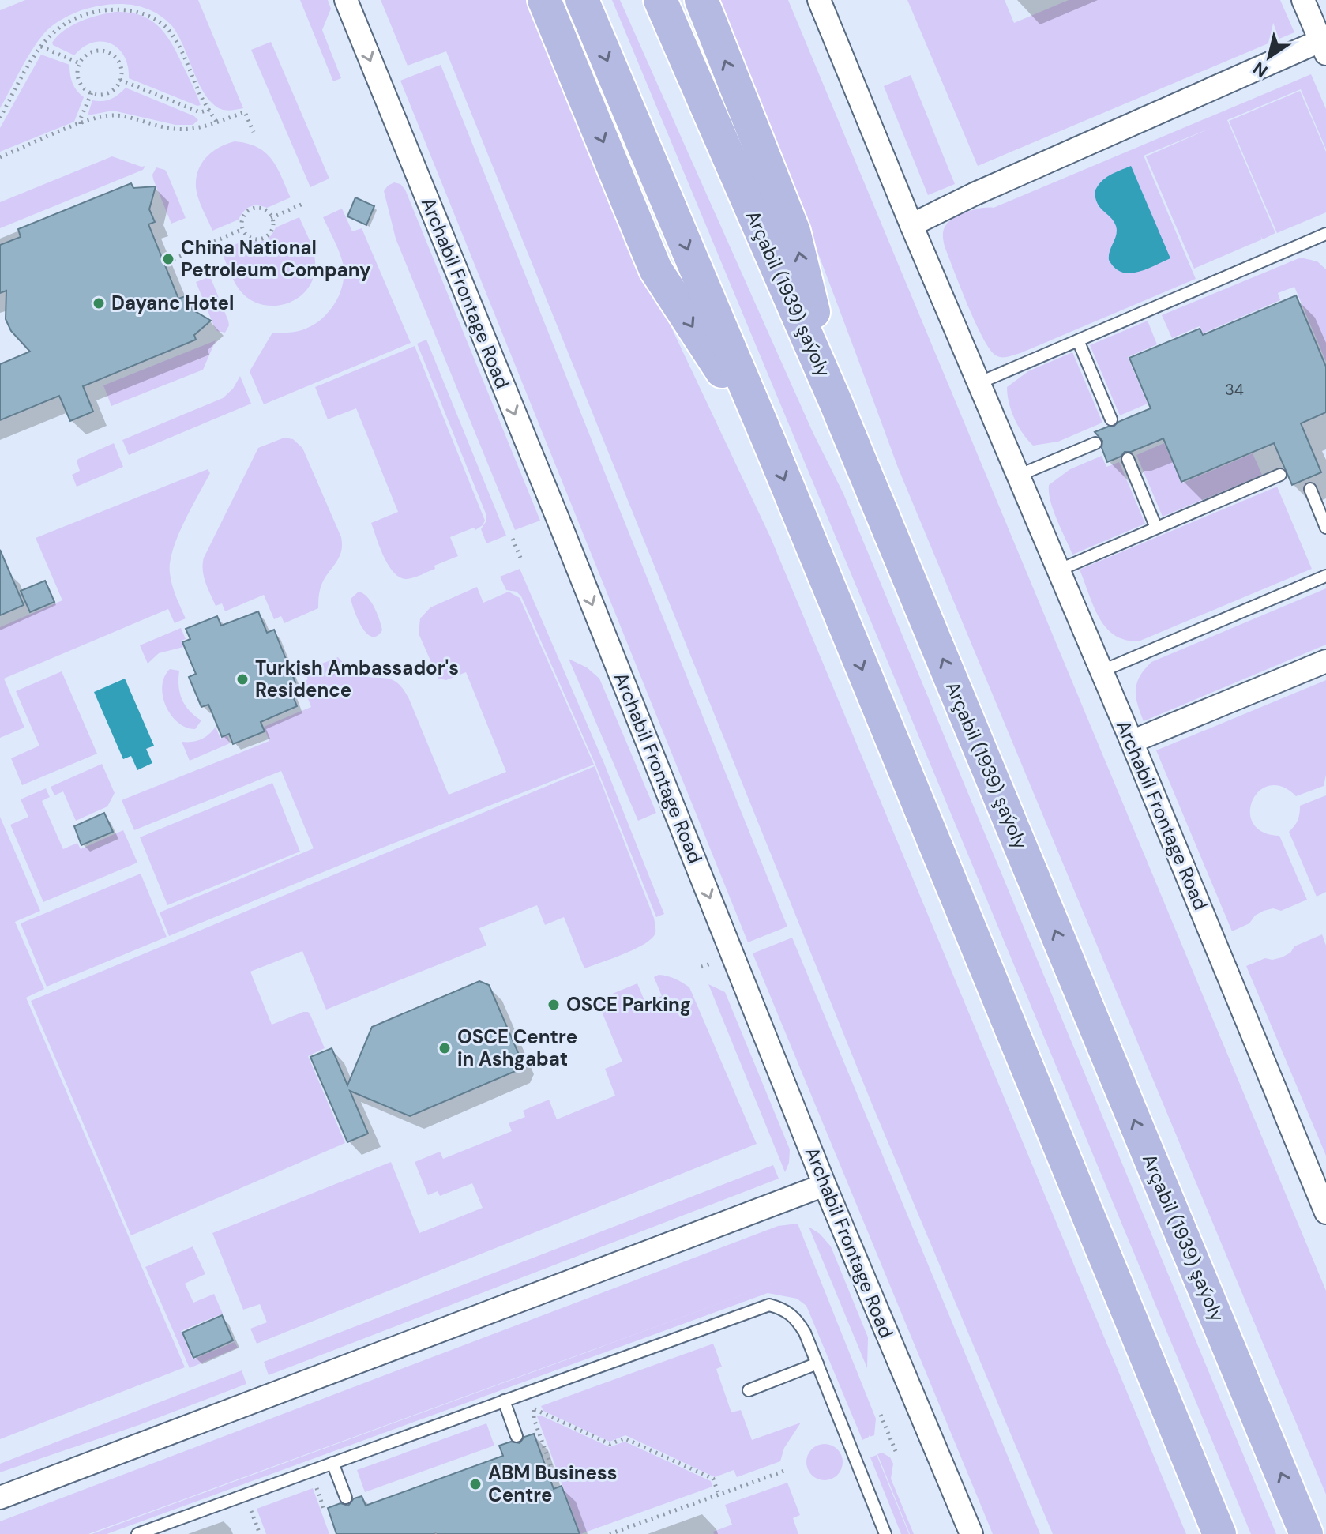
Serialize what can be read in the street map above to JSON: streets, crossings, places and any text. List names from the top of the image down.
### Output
{
  "streets": {
    "main road": ["Arçabil (1939) şaýoly"],
    "street": ["Archabil Frontage Road"]
  },
  "one_way": ["Archabil Frontage Road"],
  "places": [
    "China National Petroleum Company",
    "Dayanc Hotel",
    "Turkish Ambassador's Residence",
    "OSCE Parking",
    "OSCE Centre in Ashgabat",
    "ABM Business Centre"
  ],
  "house_numbers": ["34"],
  "north": "bottom left"
}
